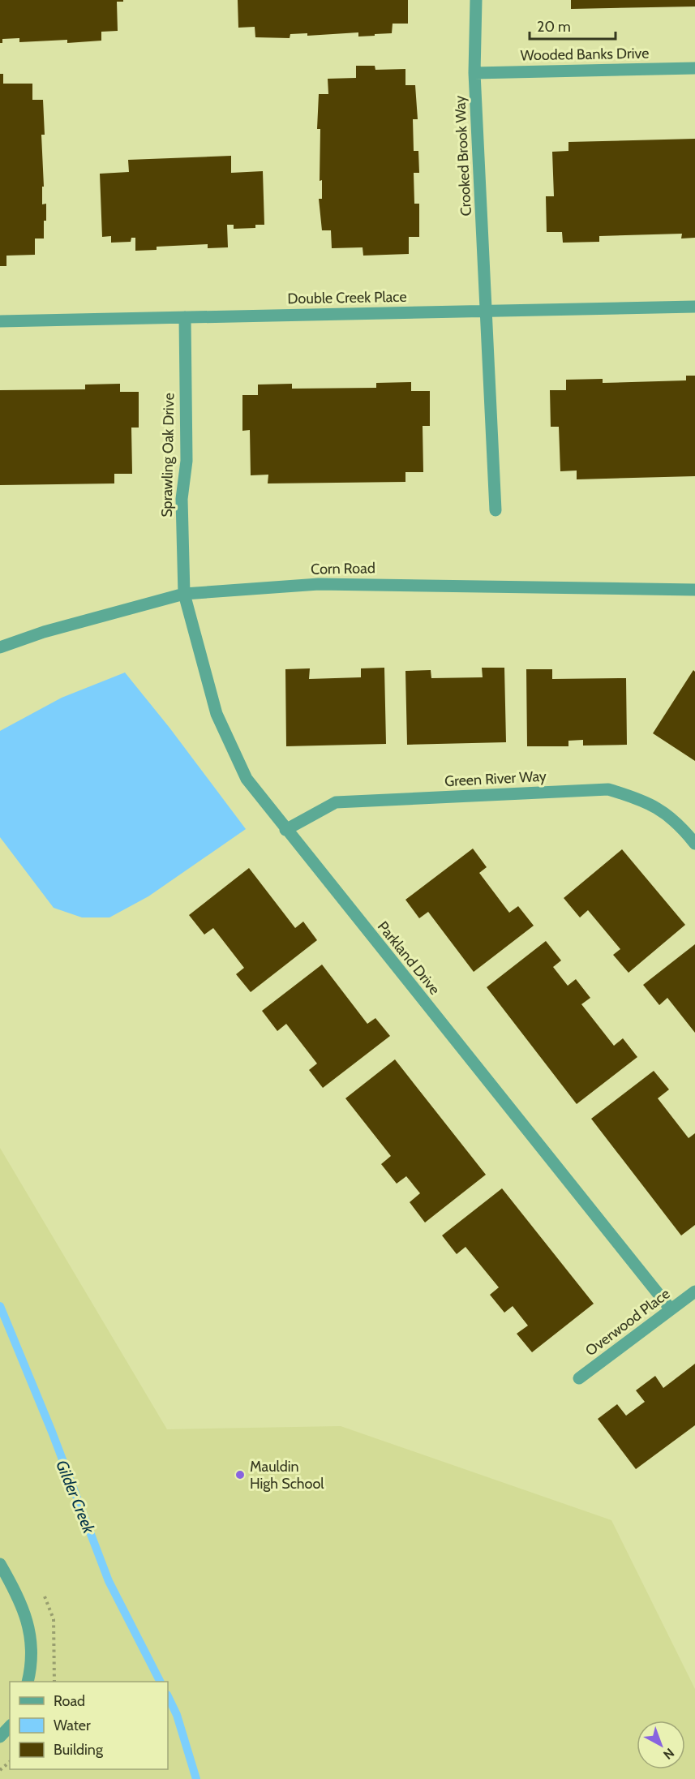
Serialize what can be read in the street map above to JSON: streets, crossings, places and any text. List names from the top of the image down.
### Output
{
  "streets": {
    "street": [
      "Wooded Banks Drive",
      "Crooked Brook Way",
      "Double Creek Place",
      "Sprawling Oak Drive",
      "Corn Road",
      "Green River Way",
      "Parkland Drive",
      "Overwood Place"
    ]
  },
  "crossings": [
    ["Wooded Banks Drive", "Crooked Brook Way"],
    ["Crooked Brook Way", "Double Creek Place"],
    ["Double Creek Place", "Sprawling Oak Drive"],
    ["Sprawling Oak Drive", "Corn Road"],
    ["Sprawling Oak Drive", "Parkland Drive"],
    ["Corn Road", "Parkland Drive"],
    ["Green River Way", "Parkland Drive"],
    ["Parkland Drive", "Overwood Place"]
  ],
  "water": ["Gilder Creek"],
  "places": ["Mauldin High School"],
  "legend": ["Road", "Water", "Building"],
  "scale_bar": "20 m",
  "north": "bottom right"
}
